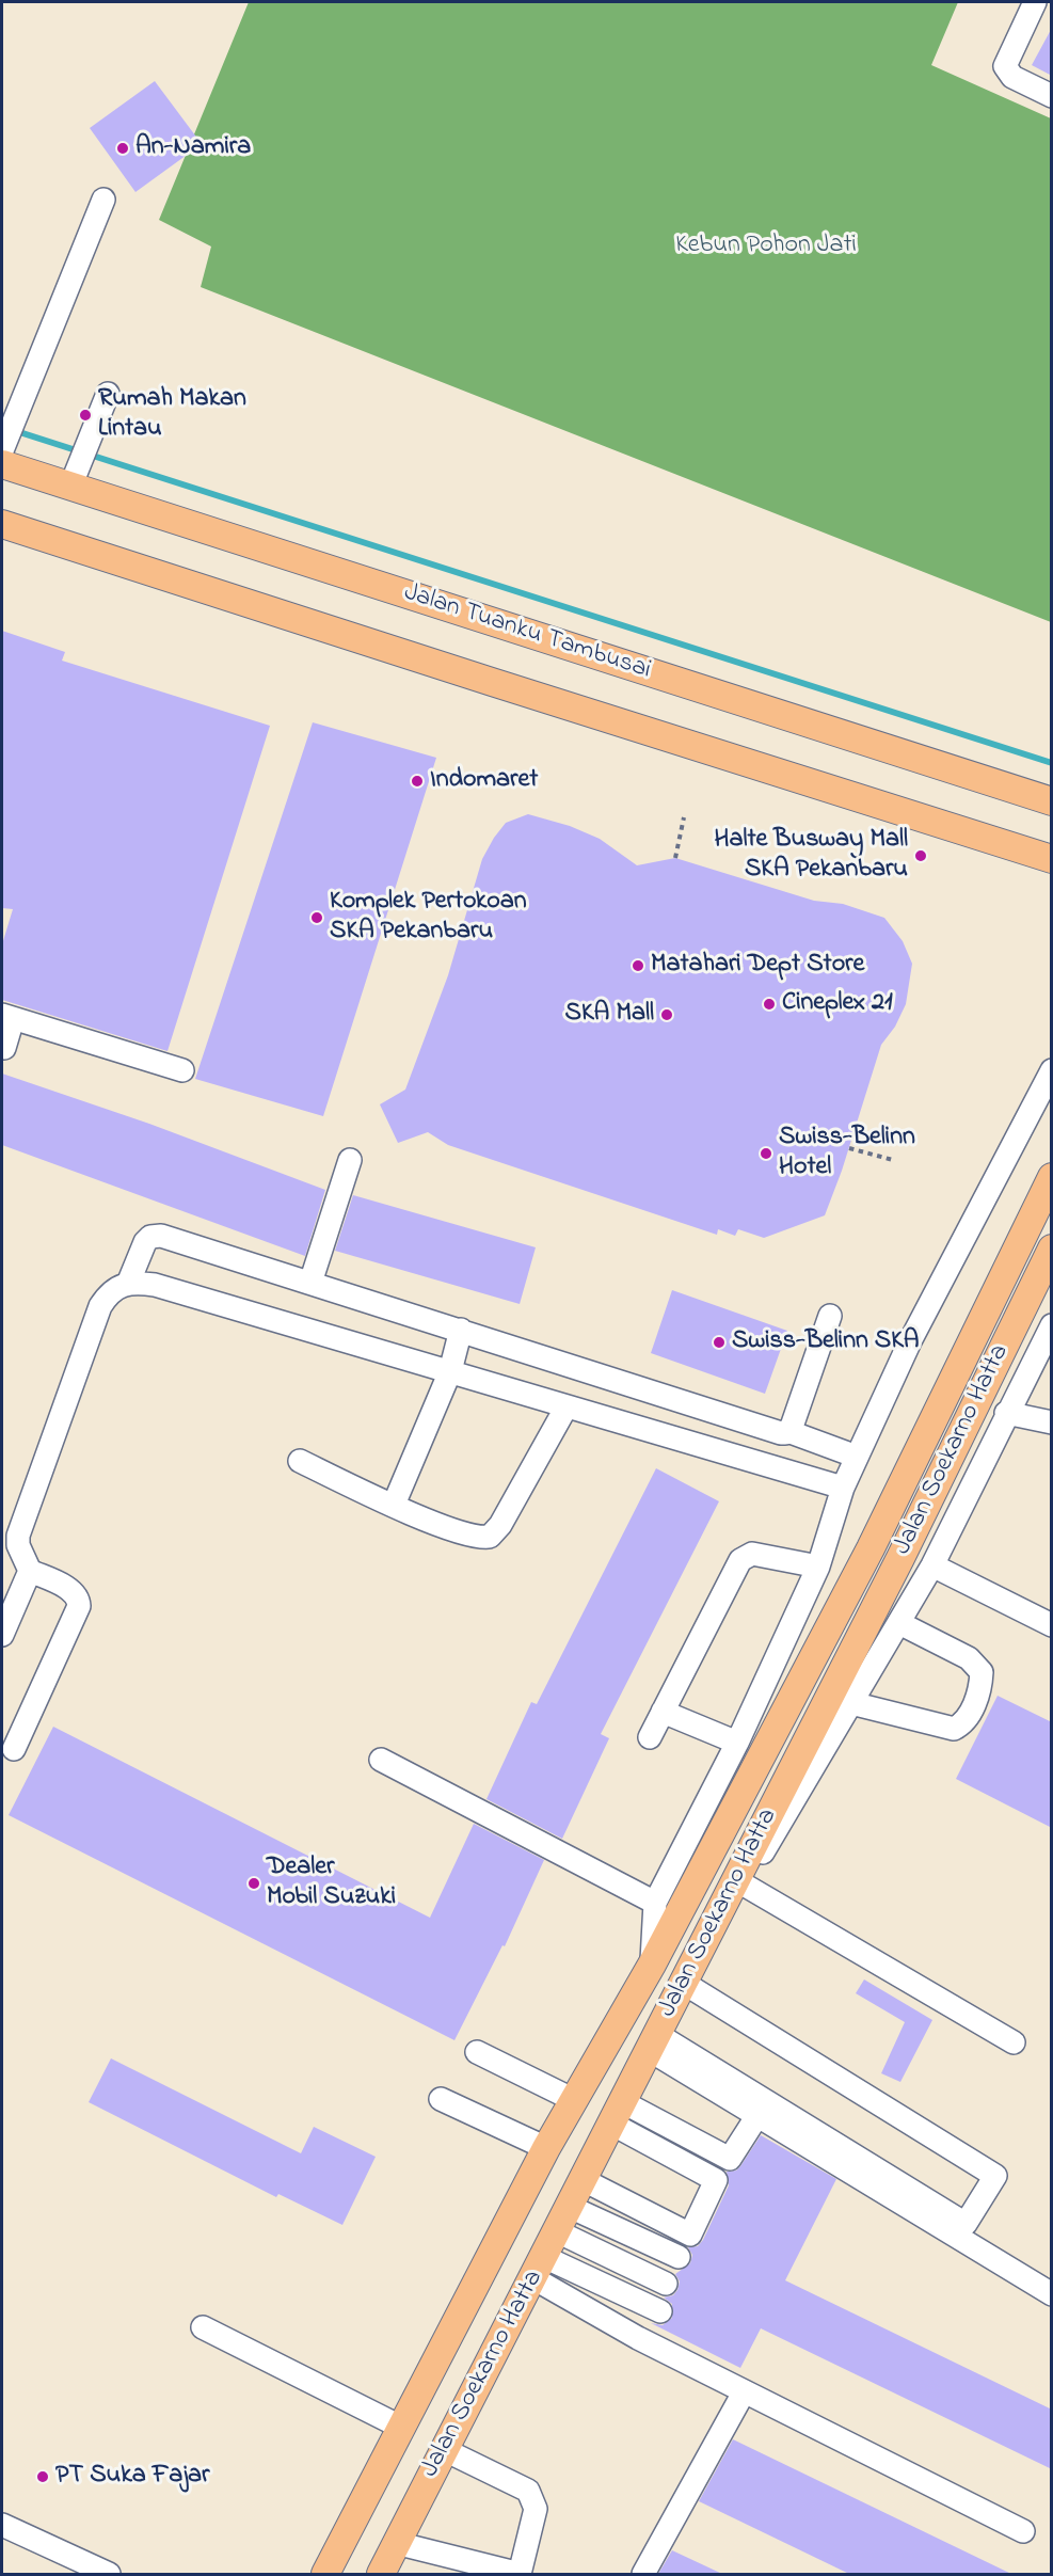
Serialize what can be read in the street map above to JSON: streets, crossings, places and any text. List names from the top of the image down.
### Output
{
  "streets": {
    "main road": ["Jalan Tuanku Tambusai", "Jalan Soekarno Hatta"]
  },
  "parks": ["Kebun Pohon Jati"],
  "places": [
    "An-Namira",
    "Rumah Makan Lintau",
    "Indomaret",
    "Halte Busway Mall SKA Pekanbaru",
    "Komplek Pertokoan SKA Pekanbaru",
    "Matahari Dept Store",
    "Cineplex 21",
    "SKA Mall",
    "Swiss-Belinn Hotel",
    "Swiss-Belinn SKA",
    "Dealer Mobil Suzuki",
    "PT Suka Fajar"
  ]
}
